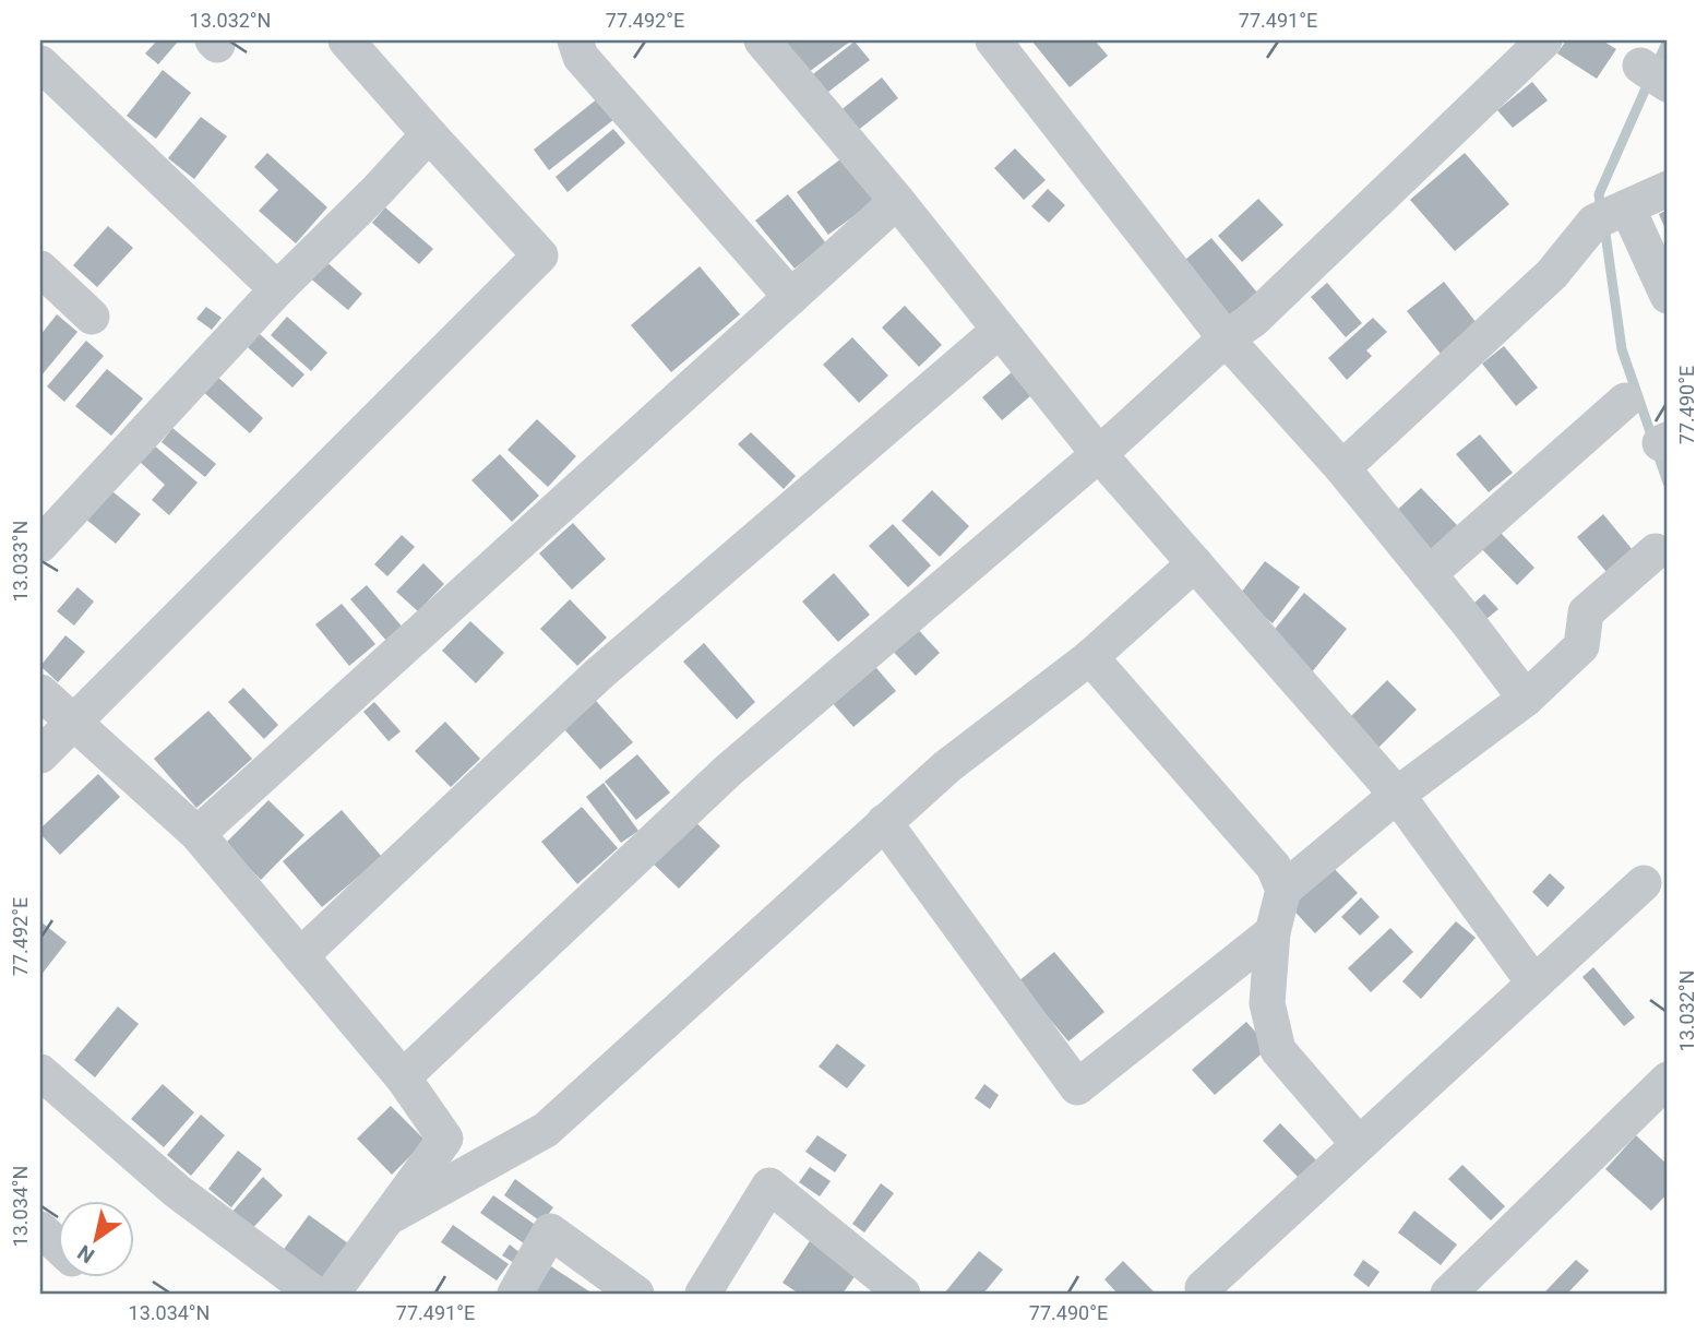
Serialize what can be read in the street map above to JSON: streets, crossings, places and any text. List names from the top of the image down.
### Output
{
  "north": "bottom left",
  "coordinates": [
    "13.032°N",
    "77.492°E",
    "77.491°E",
    "77.490°E",
    "13.033°N",
    "13.034°N"
  ]
}
